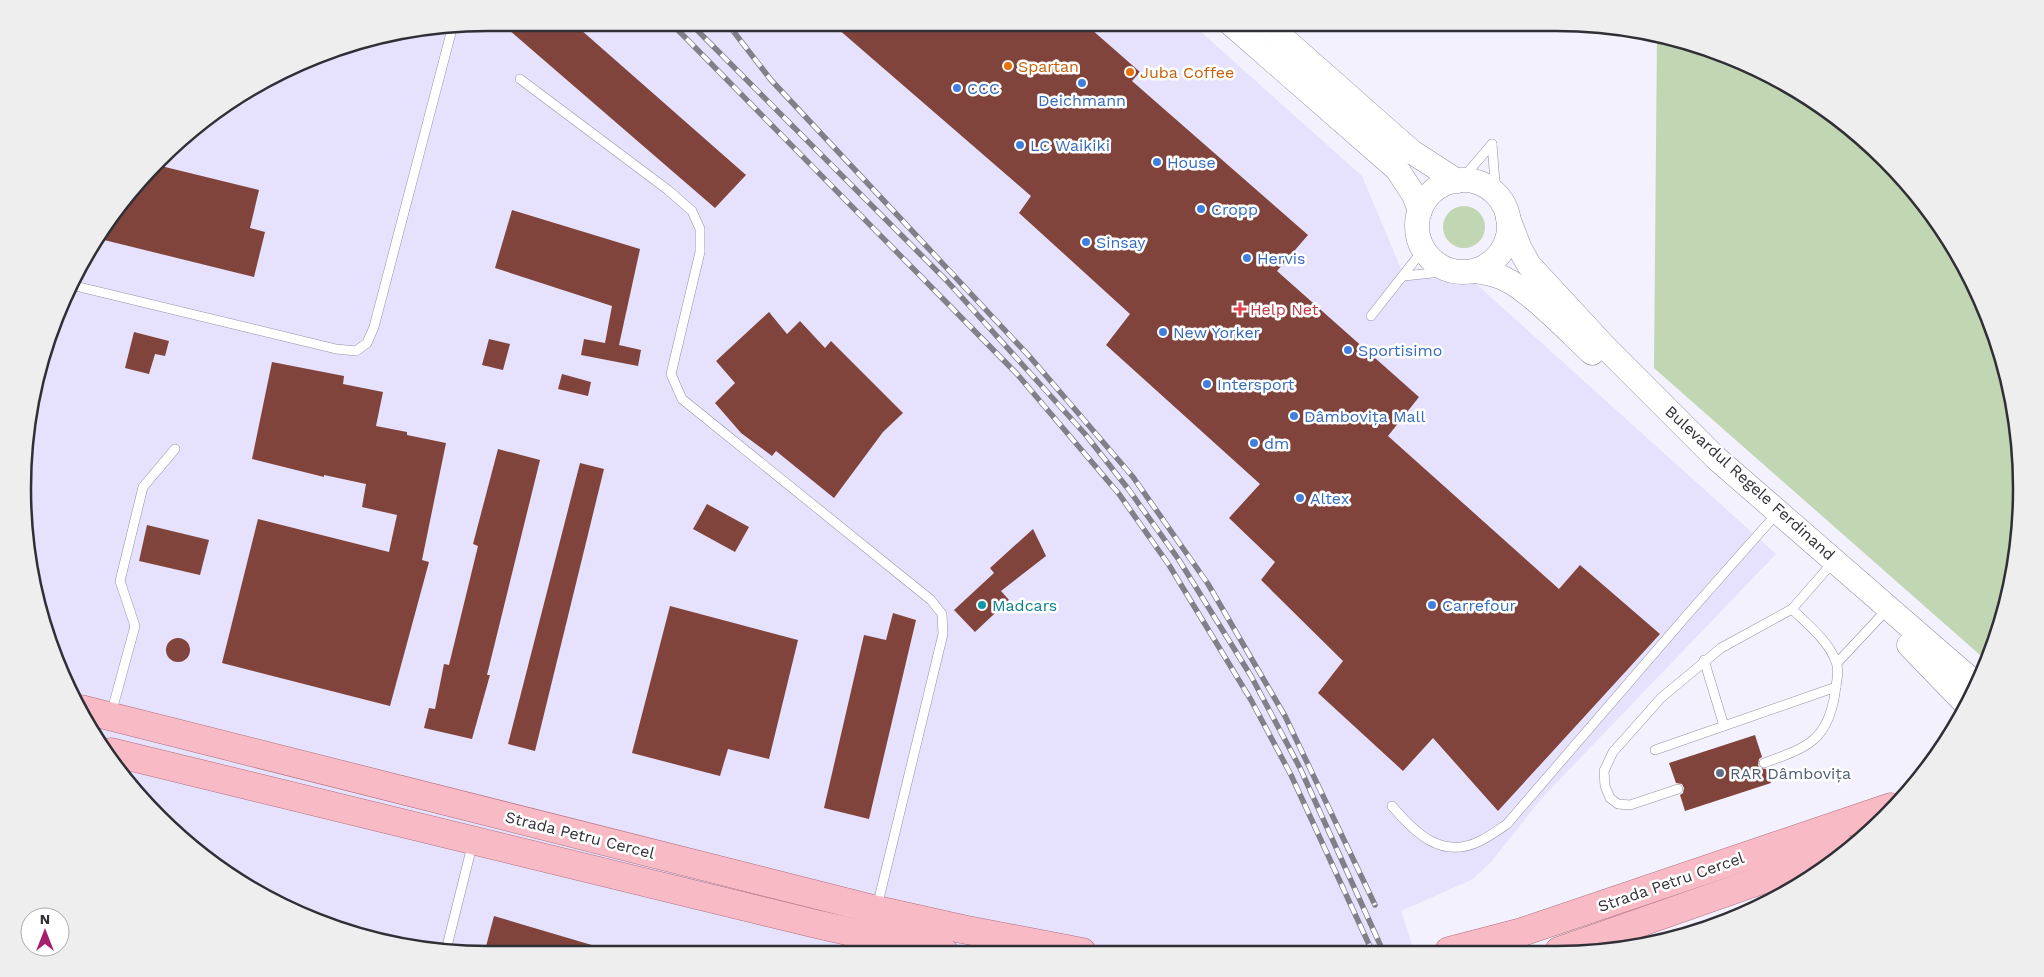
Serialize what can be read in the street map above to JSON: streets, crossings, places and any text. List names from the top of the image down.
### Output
{
  "streets": {
    "main road": ["Bulevardul Regele Ferdinand", "Strada Petru Cercel"]
  },
  "places": {
    "other": [
      "Spartan",
      "Juba Coffee",
      "Deichmann",
      "CCC",
      "LC Waikiki",
      "House",
      "Cropp",
      "Sinsay",
      "Hervis",
      "New Yorker",
      "Sportisimo",
      "Intersport",
      "Dâmbovița Mall",
      "dm",
      "Altex",
      "Madcars",
      "Carrefour",
      "RAR Dâmbovița"
    ],
    "health": ["Help Net"]
  },
  "north": "top"
}
